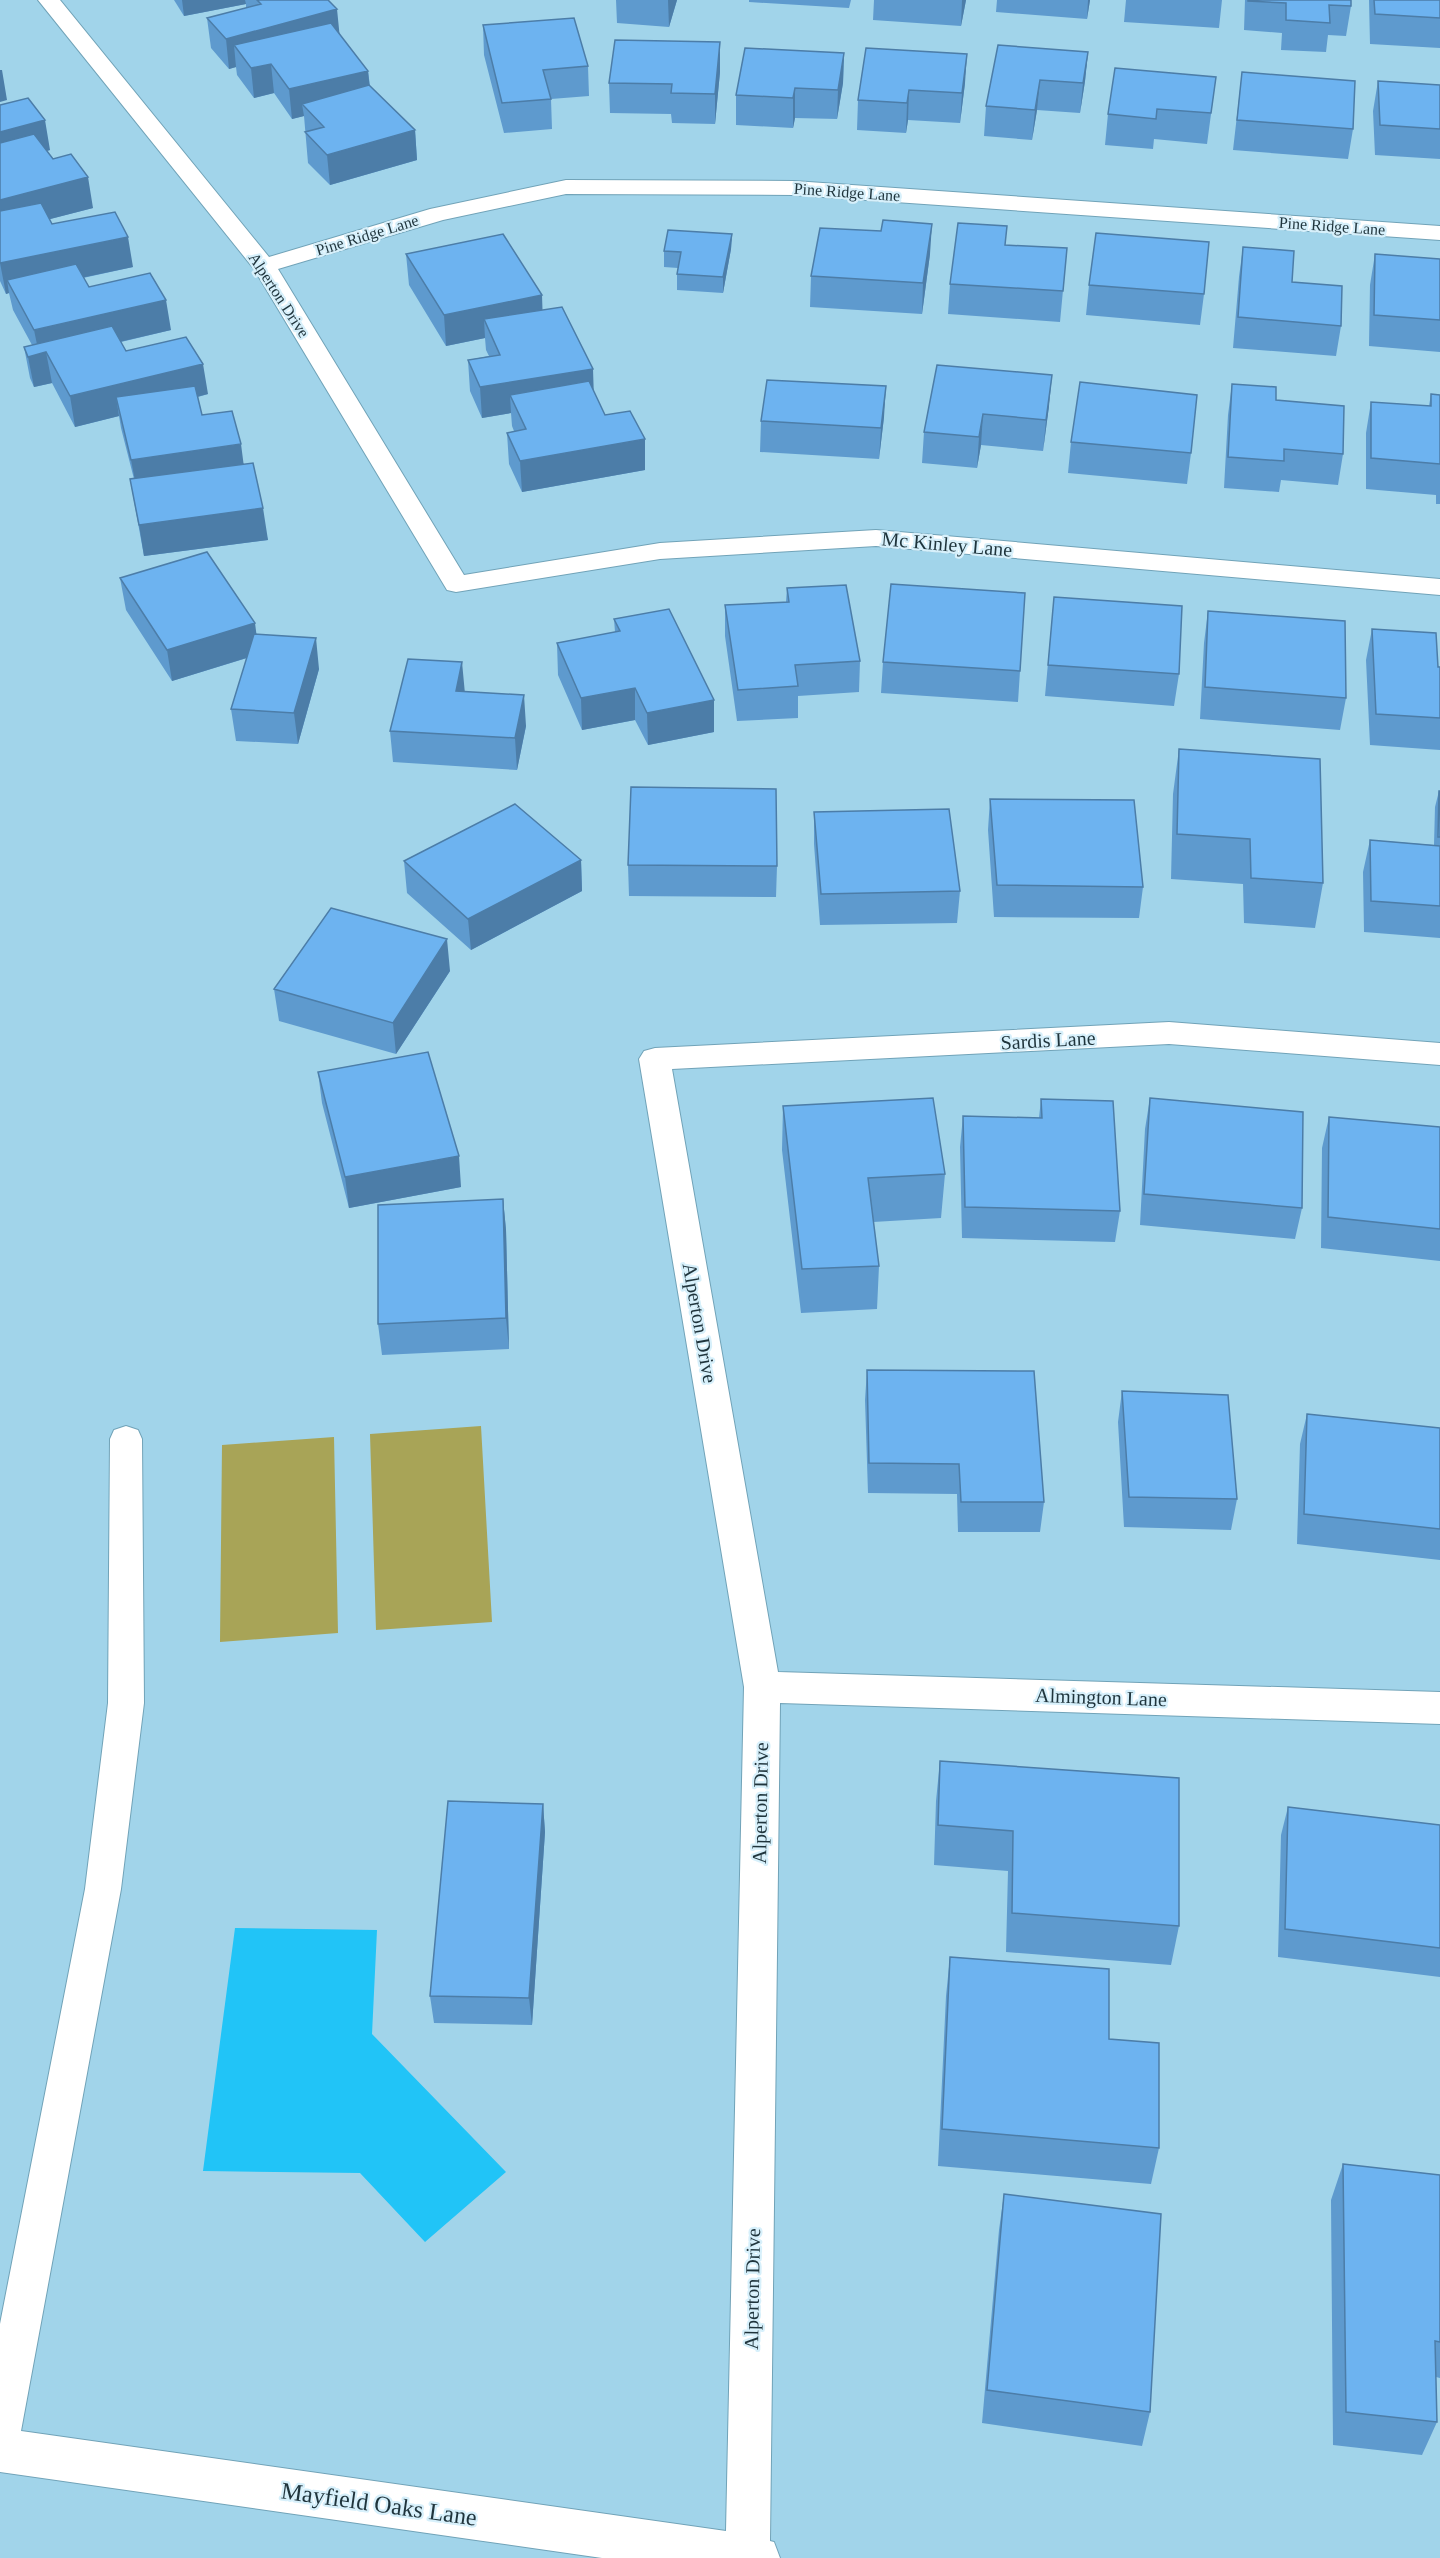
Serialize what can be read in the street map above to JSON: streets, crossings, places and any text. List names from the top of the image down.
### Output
{
  "streets": {
    "street": [
      "Pine Ridge Lane",
      "Alperton Drive",
      "Mc Kinley Lane",
      "Sardis Lane",
      "Almington Lane",
      "Mayfield Oaks Lane"
    ]
  },
  "crossings": [
    ["Pine Ridge Lane", "Alperton Drive"],
    ["Alperton Drive", "Mc Kinley Lane"],
    ["Alperton Drive", "Sardis Lane"],
    ["Alperton Drive", "Almington Lane"],
    ["Alperton Drive", "Mayfield Oaks Lane"]
  ]
}
